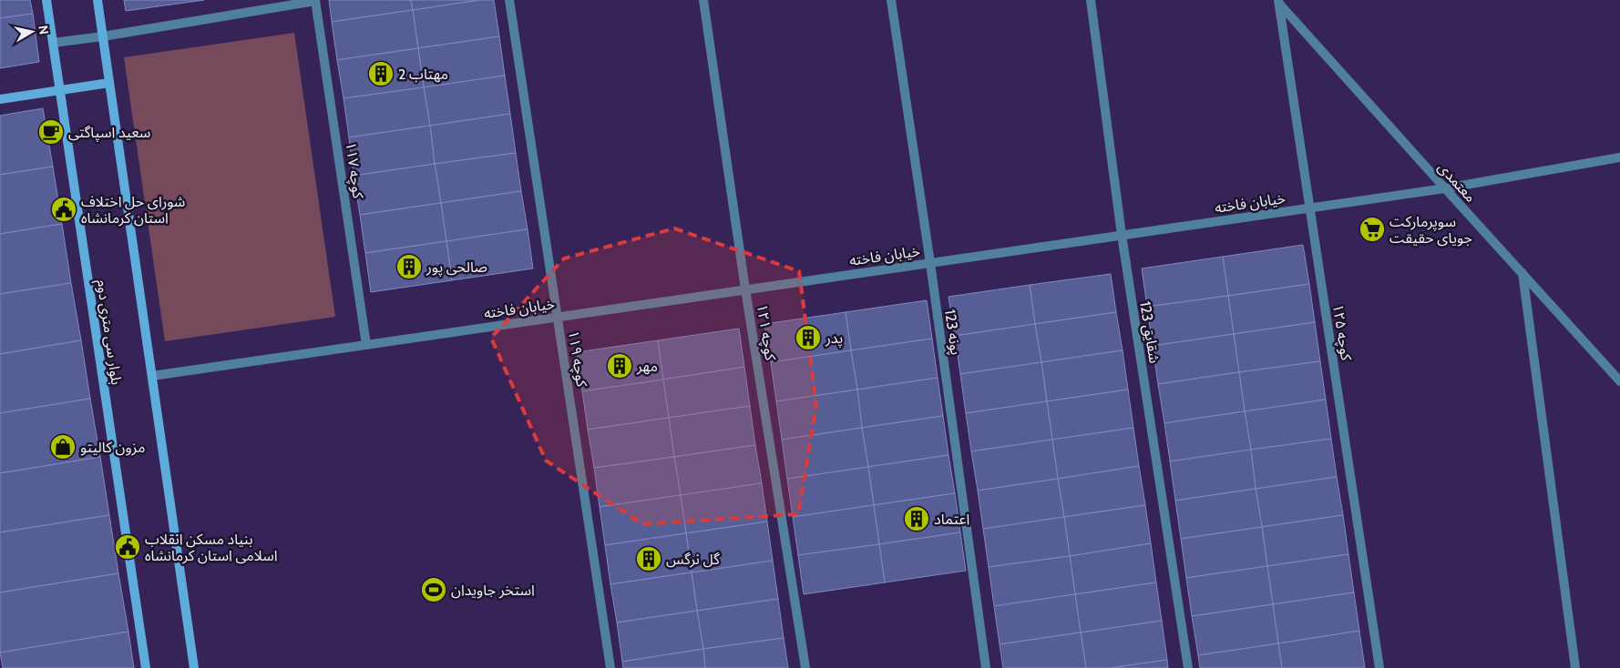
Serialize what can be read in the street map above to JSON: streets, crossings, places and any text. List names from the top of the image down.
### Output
{
  "streets": {
    "main road": ["بلوار سی متری دوم"],
    "street": [
      "کوچه ۱۱۷",
      "معتمدی",
      "خیابان فاخته",
      "کوچه ۱۲۱",
      "123 پونه",
      "123 شقایق",
      "کوچه ۱۲۵",
      "کوچه ۱۱۹"
    ]
  },
  "crossings": [
    ["کوچه ۱۱۷", "خیابان فاخته"],
    ["معتمدی", "خیابان فاخته"],
    ["معتمدی", "کوچه ۱۲۵"],
    ["خیابان فاخته", "کوچه ۱۲۱"],
    ["خیابان فاخته", "123 پونه"],
    ["خیابان فاخته", "123 شقایق"],
    ["خیابان فاخته", "کوچه ۱۲۵"],
    ["خیابان فاخته", "کوچه ۱۱۹"]
  ],
  "places": {
    "building": [
      "مهتاب 2",
      "صالحی پور",
      "پدر",
      "مهر",
      "اعتماد",
      "گل نرگس"
    ],
    "cafe": ["سعید اسپاگتی"],
    "public building": ["شورای حل اختلاف استان کرمانشاه", "بنیاد مسکن انقلاب اسلامی استان کرمانشاه"],
    "supermarket": ["سوپرمارکت جویای حقیقت"],
    "shop": ["مزون کالیتو"],
    "sports": ["استخر جاویدان"]
  },
  "north": "right"
}
